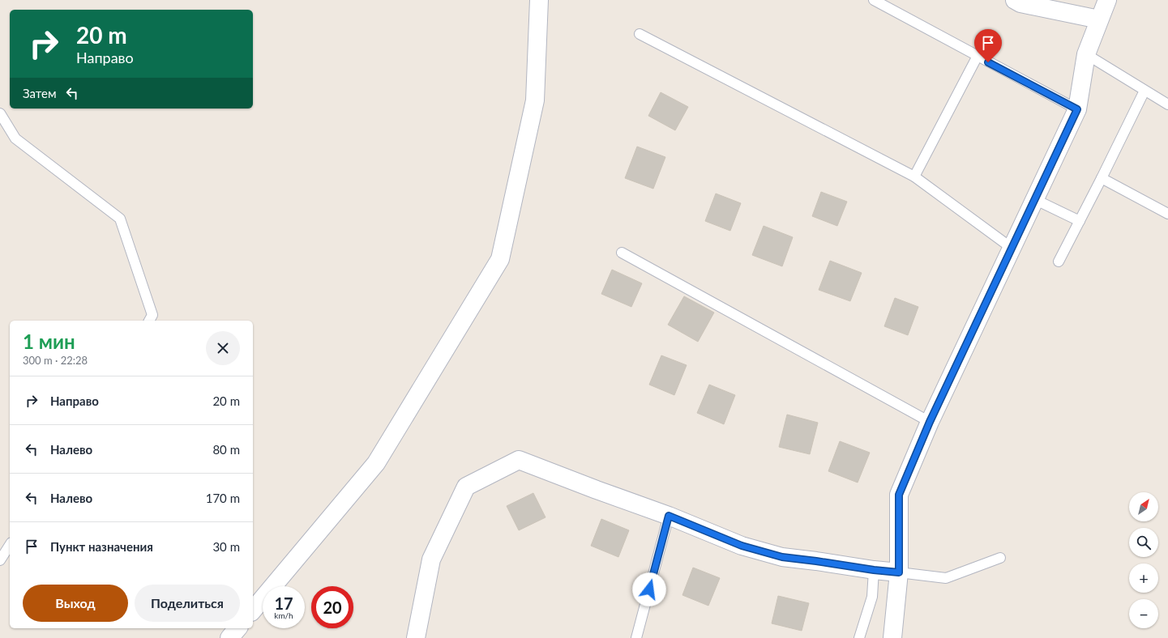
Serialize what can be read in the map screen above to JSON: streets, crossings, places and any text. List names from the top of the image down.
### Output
{
  "north": "top right",
  "page": {
    "turn": ["20 m", "Направо"],
    "then": "Затем",
    "heading": ["1 мин", "300 m · 22:28"],
    "list": [
      {
        "name": "Направо",
        "value": "20 m"
      },
      {
        "name": "Налево",
        "value": "80 m"
      },
      {
        "name": "Налево",
        "value": "170 m"
      },
      {
        "name": "Пункт назначения",
        "value": "30 m"
      }
    ],
    "map_buttons": ["+", "−"],
    "buttons": ["Выход", "Поделиться"],
    "speed": "17 km/h",
    "limit": "20"
  }
}
